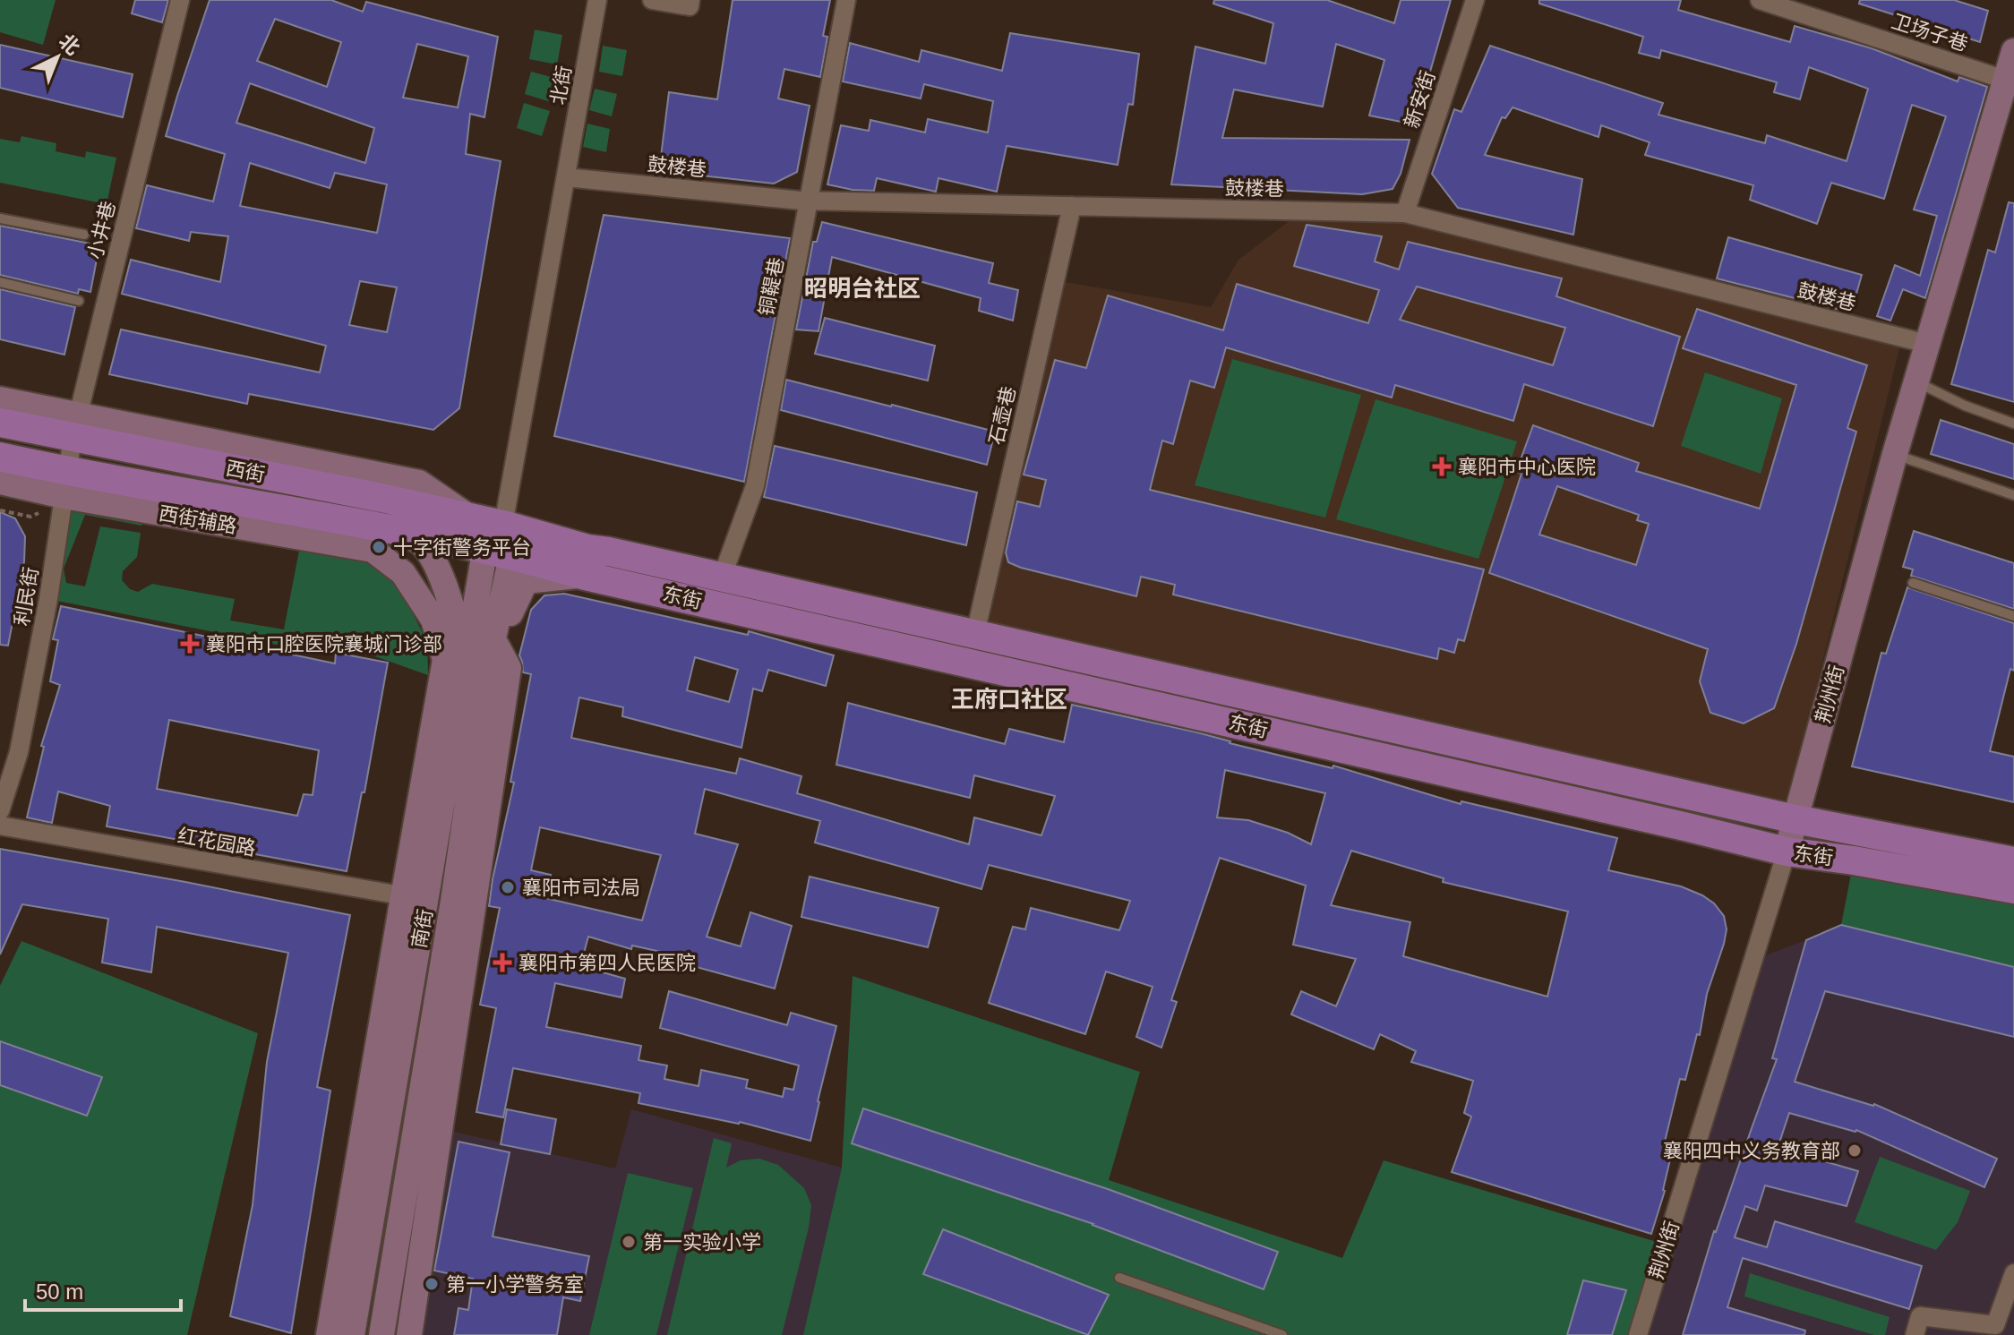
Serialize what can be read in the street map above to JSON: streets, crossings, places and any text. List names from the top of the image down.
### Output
{
  "streets": {
    "main road": ["西街", "东街"],
    "street": [
      "卫场子巷",
      "北街",
      "新安街",
      "鼓楼巷",
      "小井巷",
      "铜鞮巷",
      "石壶巷",
      "利民街",
      "荆州街",
      "红花园路",
      "南街"
    ]
  },
  "crossings": [
    ["卫场子巷", "荆州街"],
    ["北街", "鼓楼巷"],
    ["北街", "西街"],
    ["北街", "东街"],
    ["北街", "南街"],
    ["新安街", "鼓楼巷"],
    ["鼓楼巷", "铜鞮巷"],
    ["鼓楼巷", "石壶巷"],
    ["鼓楼巷", "荆州街"],
    ["小井巷", "西街"],
    ["小井巷", "利民街"],
    ["铜鞮巷", "东街"],
    ["石壶巷", "东街"],
    ["西街", "利民街"],
    ["西街", "东街"],
    ["西街", "南街"],
    ["东街", "荆州街"],
    ["东街", "南街"],
    ["红花园路", "南街"]
  ],
  "districts": ["昭明台社区", "王府口社区"],
  "places": {
    "health": ["襄阳市中心医院", "襄阳市口腔医院襄城门诊部", "襄阳市第四人民医院"],
    "other": [
      "十字街警务平台",
      "襄阳市司法局",
      "襄阳四中义务教育部",
      "第一实验小学",
      "第一小学警务室"
    ]
  },
  "scale_bar": "50 m",
  "north": "top right"
}
